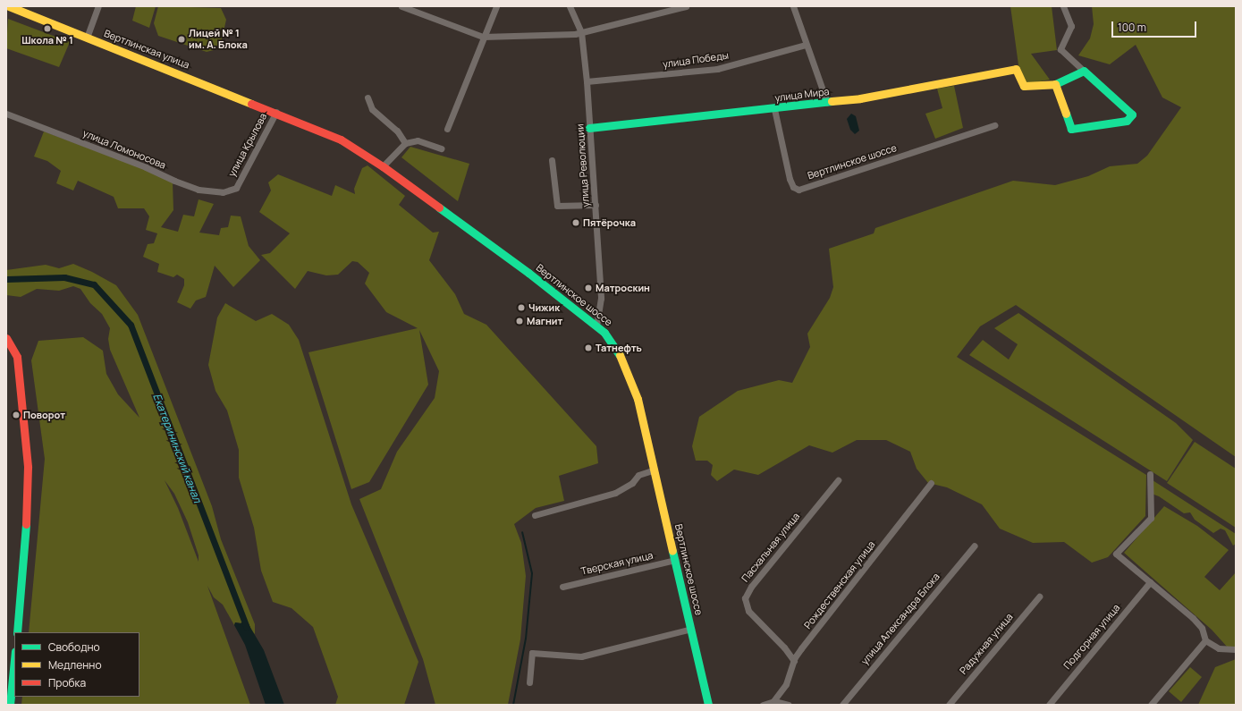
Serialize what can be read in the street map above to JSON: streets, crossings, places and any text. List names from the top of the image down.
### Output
{
  "streets": {
    "main road": ["Вертлинская улица", "улица Мира", "Вертлинское шоссе"],
    "street": [
      "улица Победы",
      "улица Крылова",
      "улица Ломоносова",
      "улица Революции",
      "Пасхальная улица",
      "Тверская улица",
      "Рождественская улица",
      "улица Александра Блока",
      "Подгорная улица",
      "Радужная улица"
    ]
  },
  "crossings": [
    ["Вертлинская улица", "улица Крылова"],
    ["Вертлинская улица", "Вертлинское шоссе"],
    ["улица Победы", "улица Революции"],
    ["улица Мира", "Вертлинское шоссе"],
    ["улица Мира", "улица Революции"],
    ["улица Крылова", "улица Ломоносова"],
    ["улица Крылова", "Вертлинское шоссе"],
    ["Вертлинское шоссе", "улица Революции"],
    ["Вертлинское шоссе", "Тверская улица"],
    ["Пасхальная улица", "Рождественская улица"]
  ],
  "water": ["Екатерининский канал"],
  "places": [
    "Школа № 1",
    "Лицей № 1 им. А. Блока",
    "Пятёрочка",
    "Матроскин",
    "Чижик",
    "Магнит",
    "Татнефть",
    "Поворот"
  ],
  "legend": ["Свободно", "Медленно", "Пробка"],
  "scale_bar": "100 m"
}
